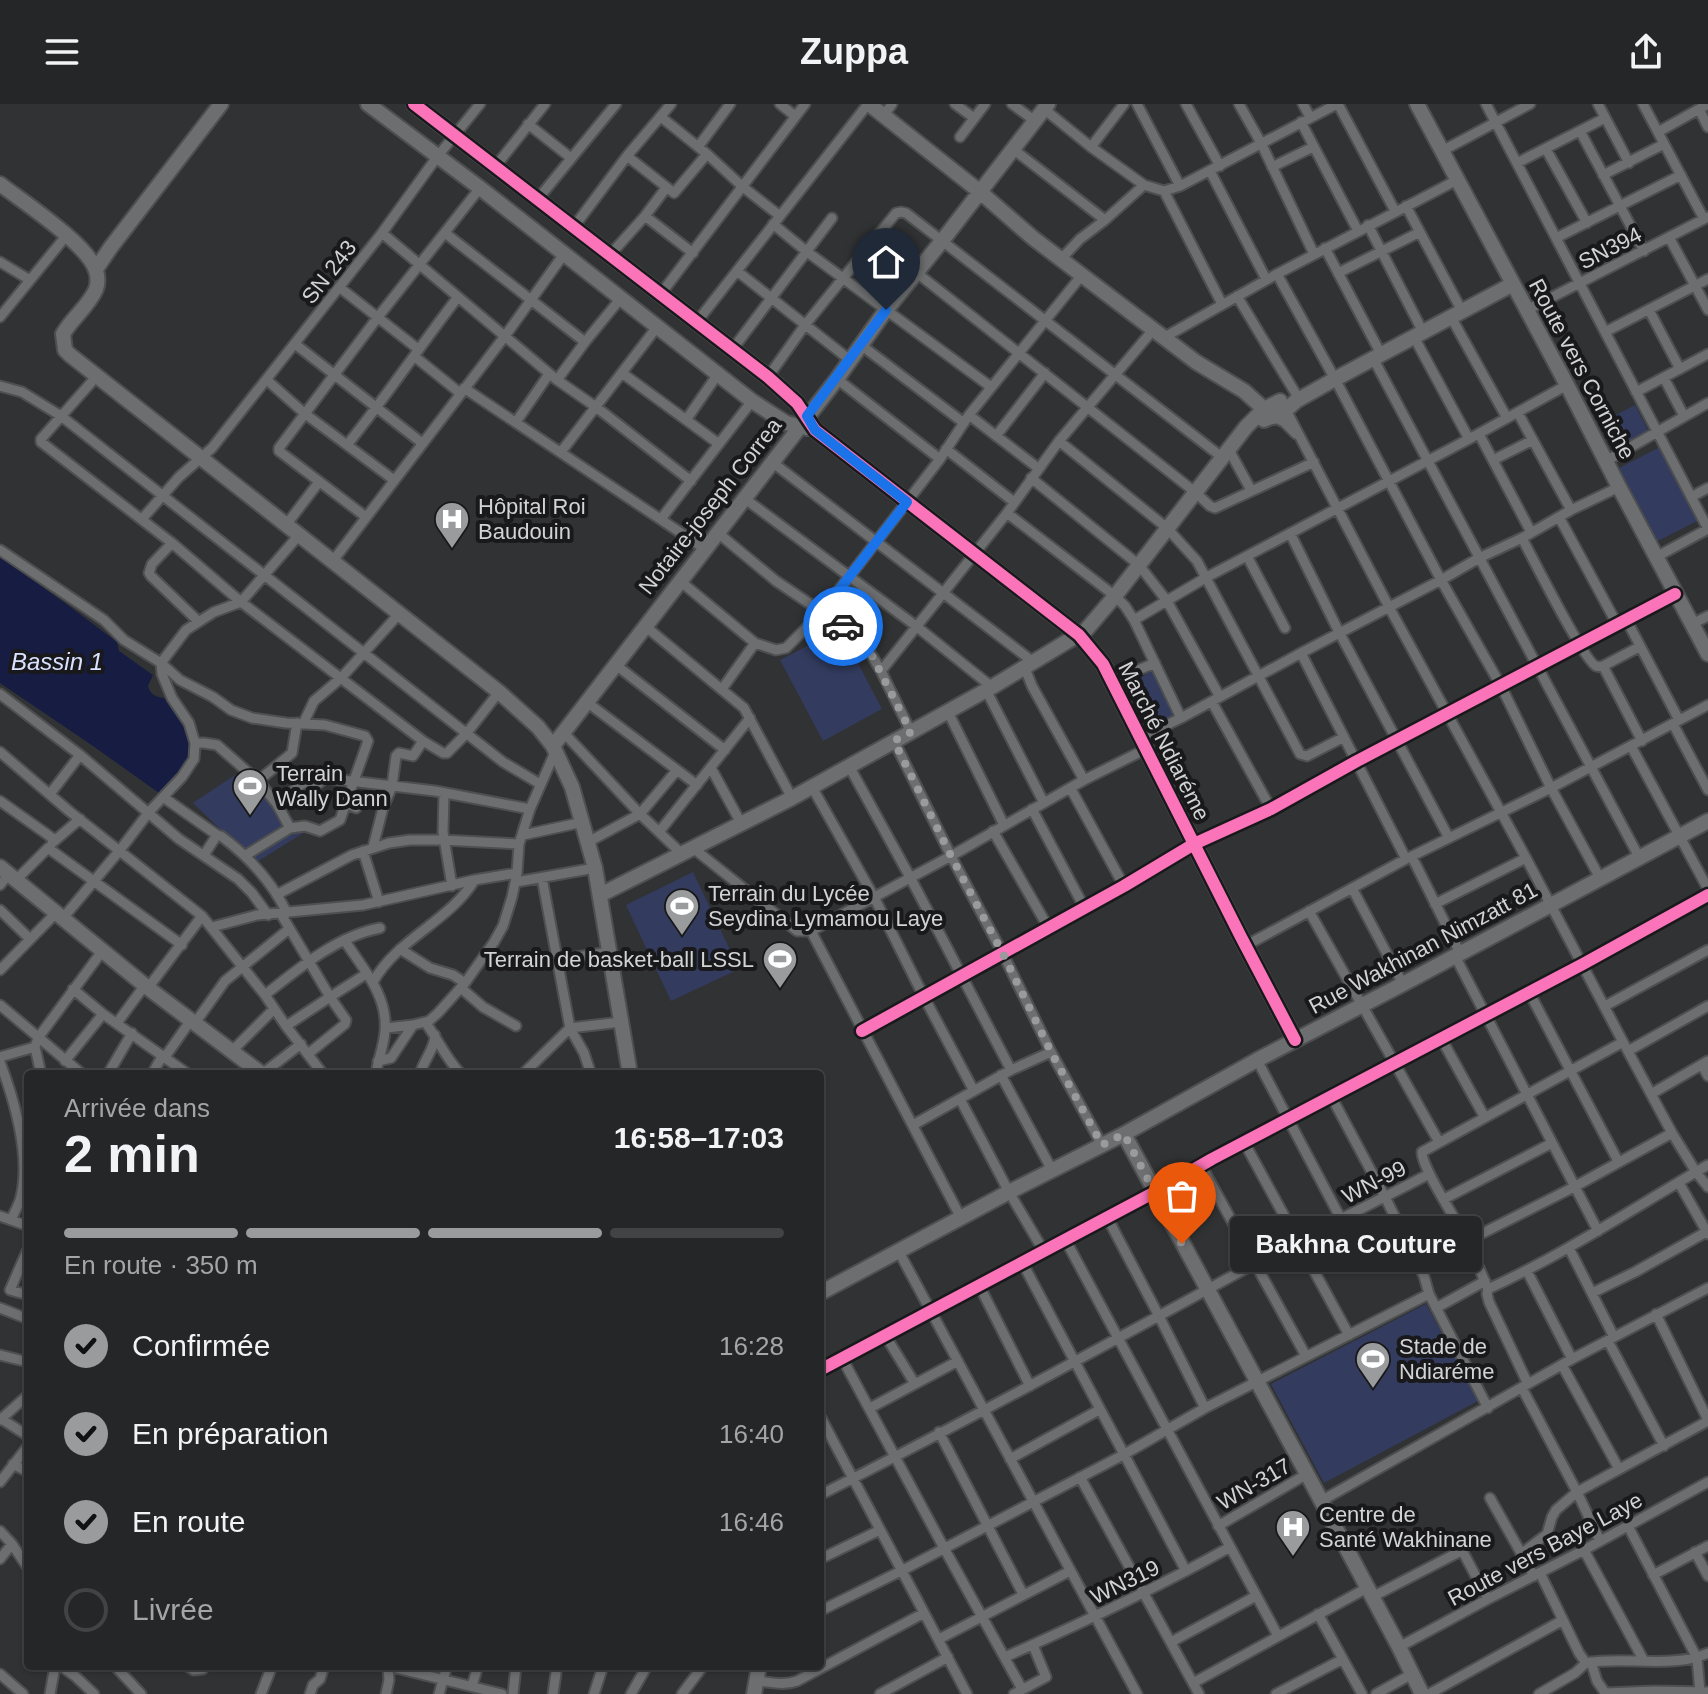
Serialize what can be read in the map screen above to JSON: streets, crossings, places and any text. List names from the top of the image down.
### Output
{
  "streets": {
    "street": [
      "SN394",
      "SN 243",
      "Route vers Corniche",
      "Notaire-joseph Correa",
      "Marché Ndiaréme",
      "Rue Wakhinan Nimzatt 81",
      "WN-99",
      "WN-317",
      "Route vers Baye Laye",
      "WN319"
    ]
  },
  "crossings": [
    ["SN394", "Route vers Corniche"],
    ["Notaire-joseph Correa", "Marché Ndiaréme"],
    ["Marché Ndiaréme", "Rue Wakhinan Nimzatt 81"]
  ],
  "water": ["Bassin 1"],
  "places": {
    "hospital": ["Hôpital Roi Baudouin", "Centre de Santé Wakhinane"],
    "sports": [
      "Terrain Wally Dann",
      "Terrain du Lycée Seydina Lymamou Laye",
      "Terrain de basket-ball LSSL",
      "Stade de Ndiaréme"
    ],
    "other": ["Bakhna Couture"]
  },
  "page": {
    "header": "Zuppa",
    "heading": ["2 min", "Arrivée dans", "16:58–17:03"],
    "bar": "En route · 350 m",
    "bubble": "Bakhna Couture",
    "list": [
      ["Confirmée", "16:28"],
      ["En préparation", "16:40"],
      ["En route", "16:46"],
      "Livrée"
    ]
  }
}
